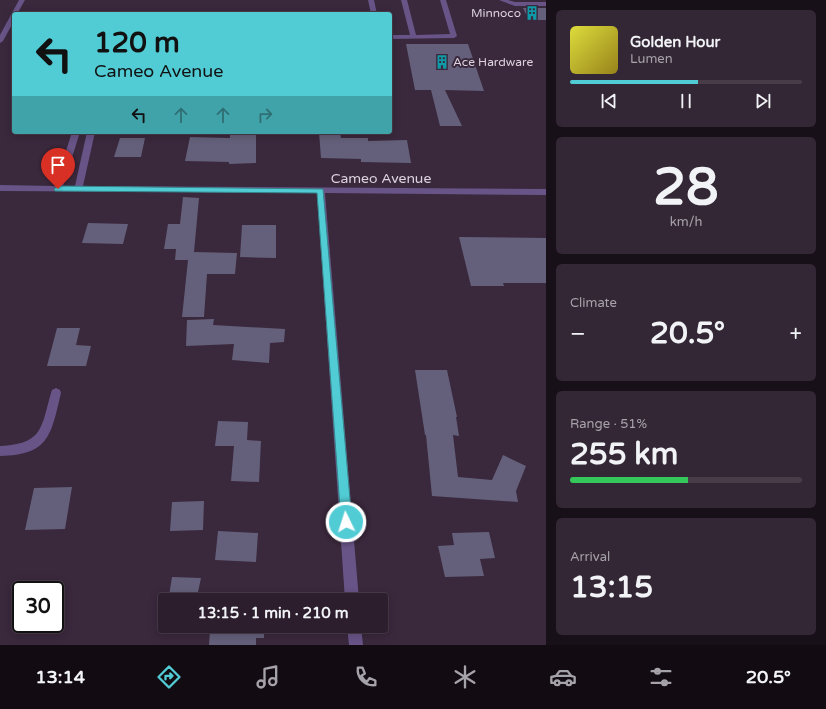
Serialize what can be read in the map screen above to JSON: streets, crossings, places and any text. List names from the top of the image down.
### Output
{
  "streets": {
    "street": ["Cameo Avenue"]
  },
  "places": {
    "building": ["Minnoco", "Ace Hardware"]
  },
  "page": {
    "turn": ["120 m", "Cameo Avenue"],
    "song": ["Golden Hour", "Lumen"],
    "tile": [
      ["28", "km/h"],
      "Climate",
      ["Range · 51%", "255 km"],
      ["Arrival", "13:15"]
    ],
    "heat": ["−", "20.5°", "+"],
    "limit": "30",
    "trip": "13:15 · 1 min · 210 m",
    "tabs": ["13:14", "20.5°"]
  }
}
